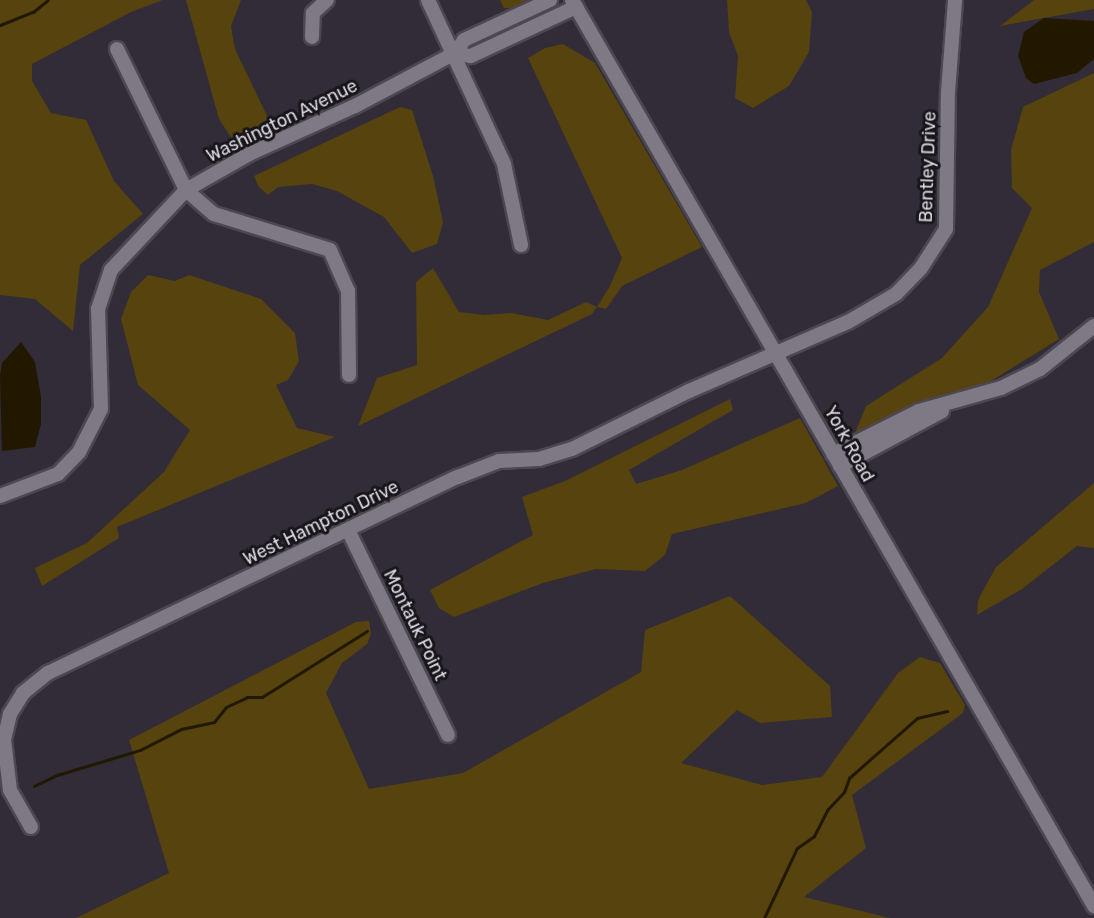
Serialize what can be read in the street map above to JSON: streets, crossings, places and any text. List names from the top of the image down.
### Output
{
  "streets": {
    "street": [
      "Washington Avenue",
      "Bentley Drive",
      "York Road",
      "West Hampton Drive",
      "Montauk Point"
    ]
  },
  "crossings": [
    ["Washington Avenue", "York Road"],
    ["Bentley Drive", "York Road"],
    ["Bentley Drive", "West Hampton Drive"],
    ["York Road", "West Hampton Drive"],
    ["West Hampton Drive", "Montauk Point"]
  ]
}
